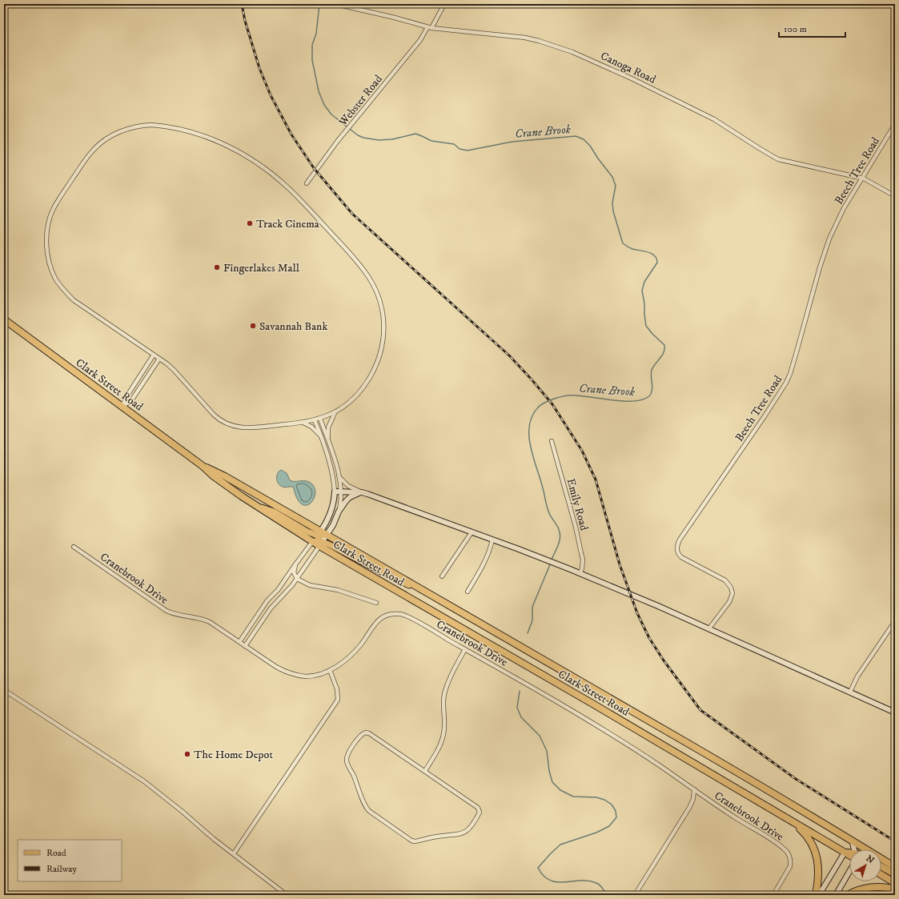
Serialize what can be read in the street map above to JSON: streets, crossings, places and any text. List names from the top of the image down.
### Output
{
  "streets": {
    "highway": ["Clark Street Road"],
    "street": [
      "Canoga Road",
      "Webster Road",
      "Beech Tree Road",
      "Emily Road",
      "Cranebrook Drive"
    ]
  },
  "crossings": [
    ["Canoga Road", "Webster Road"],
    ["Canoga Road", "Beech Tree Road"]
  ],
  "water": ["Crane Brook"],
  "places": [
    "Track Cinema",
    "Fingerlakes Mall",
    "Savannah Bank",
    "The Home Depot"
  ],
  "legend": ["Road", "Railway"],
  "scale_bar": "100 m",
  "north": "top right"
}
